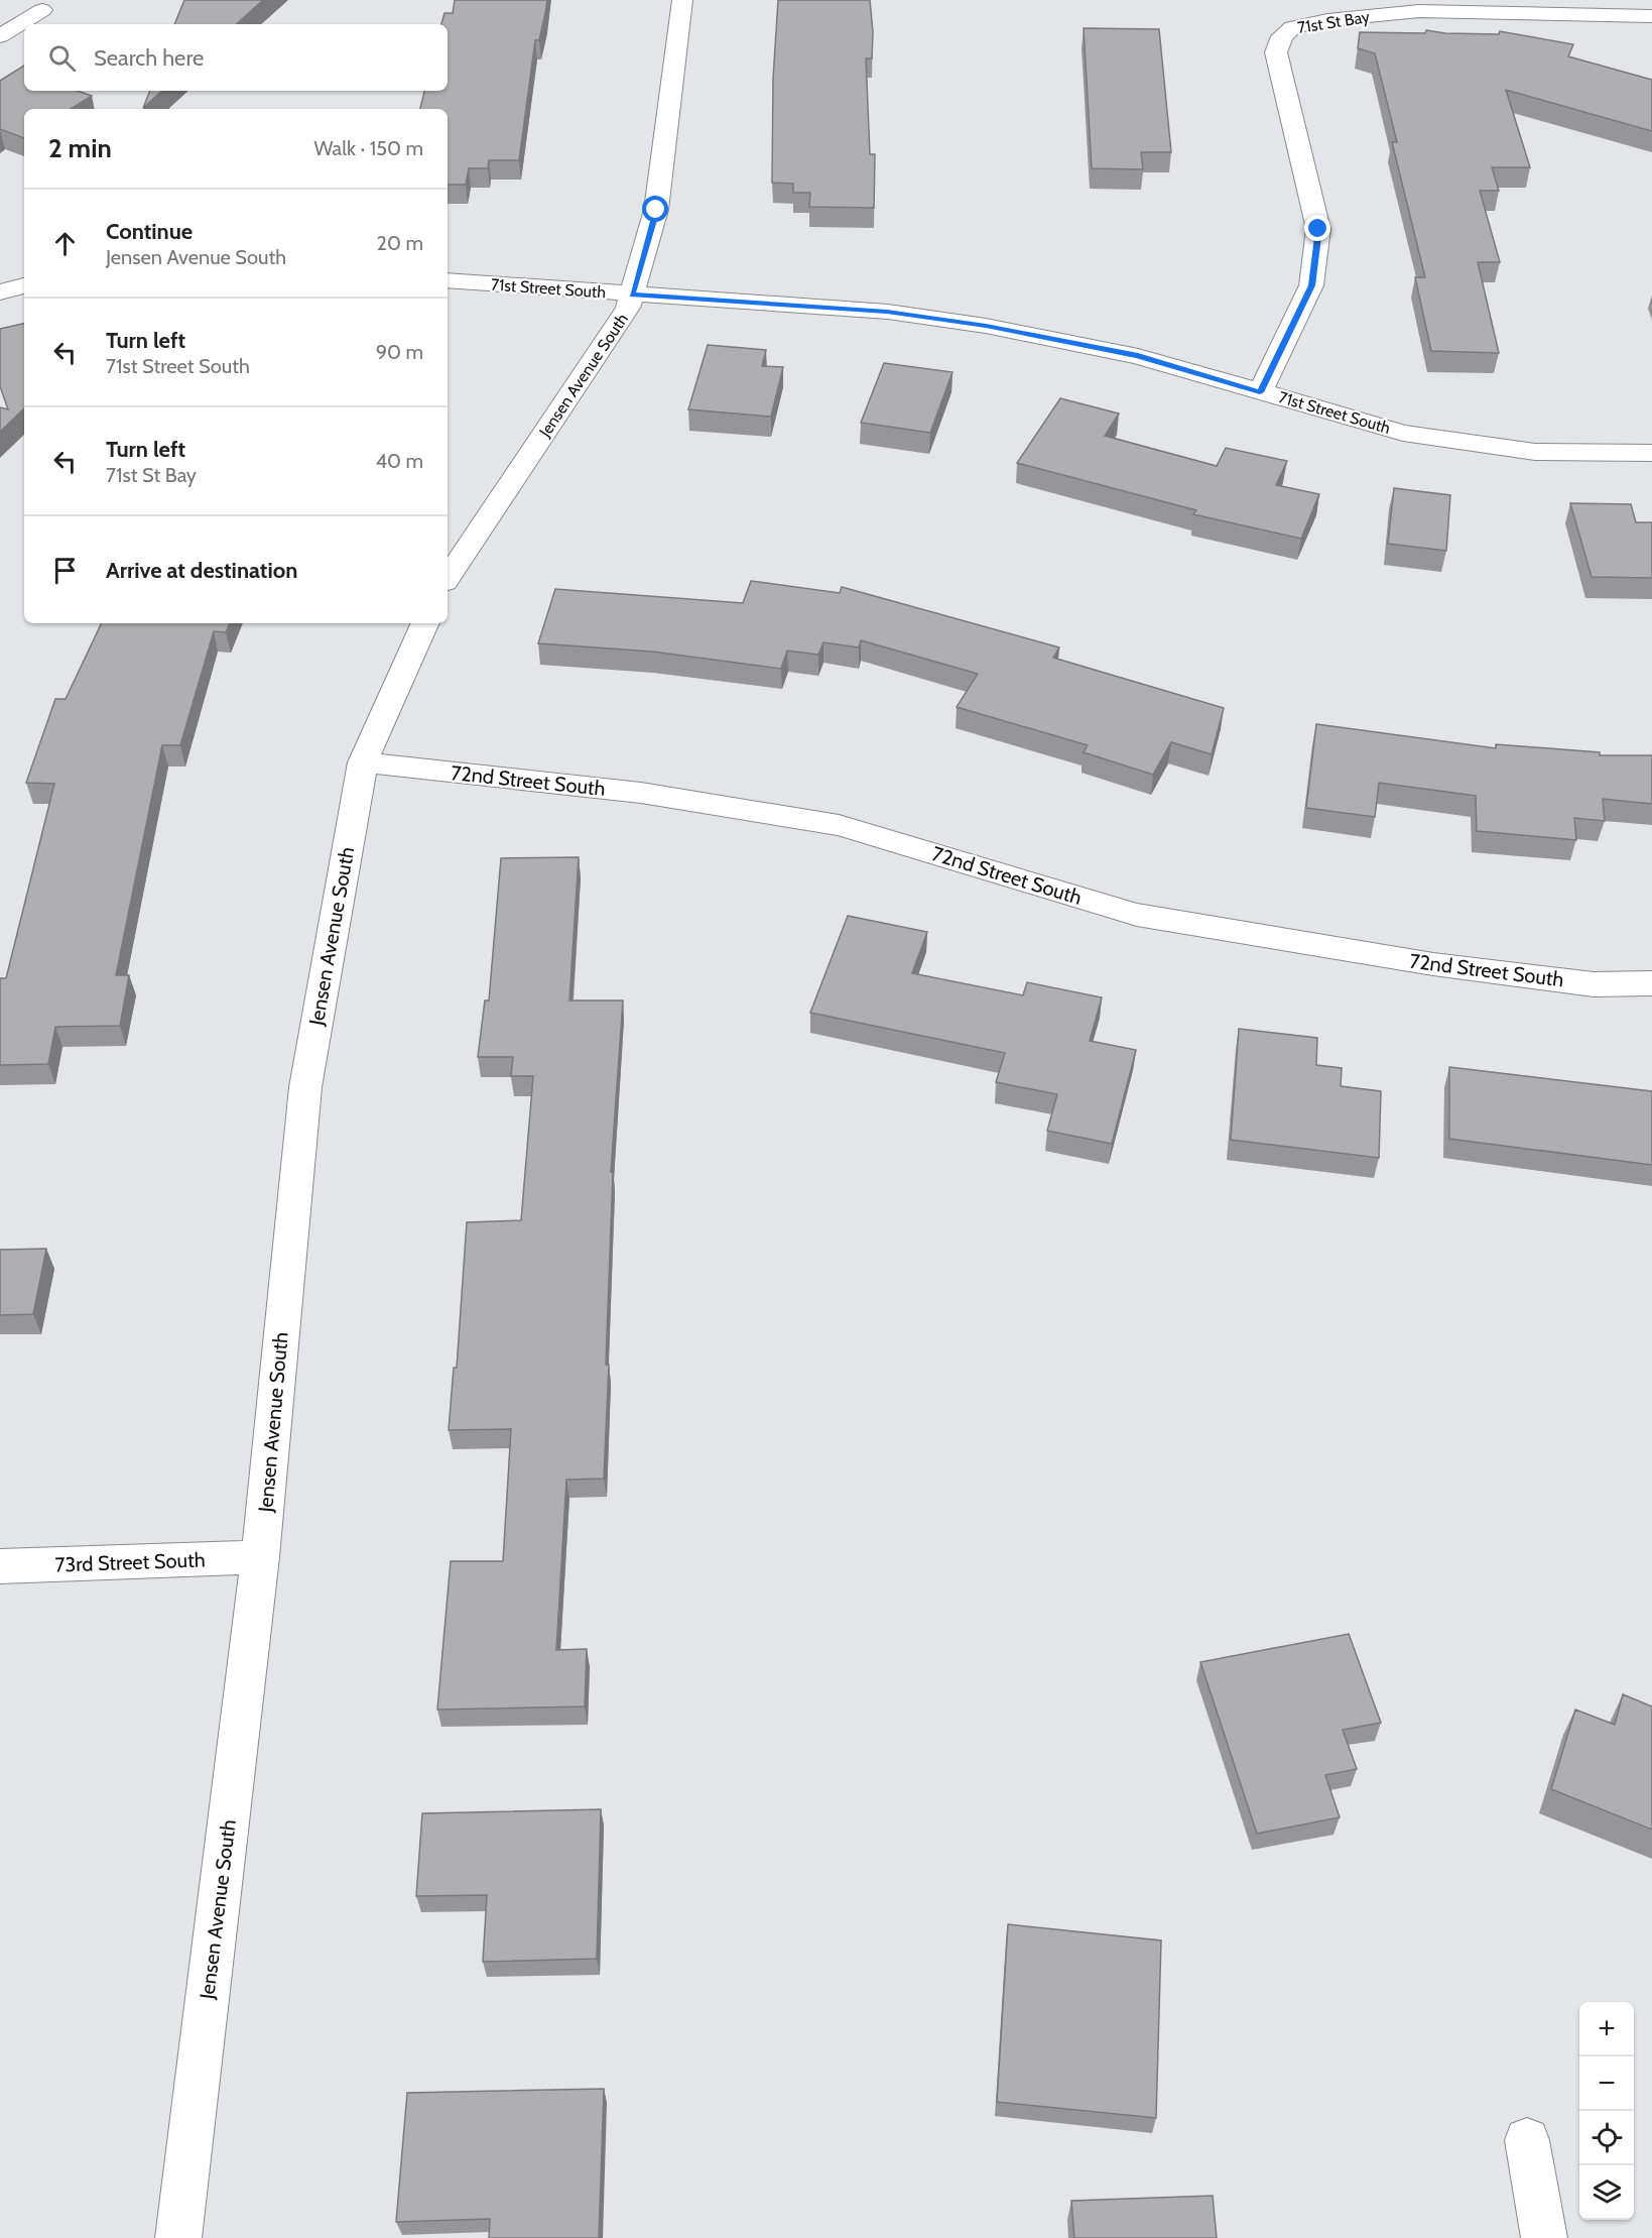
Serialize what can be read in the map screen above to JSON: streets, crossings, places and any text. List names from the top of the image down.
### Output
{
  "streets": {
    "street": [
      "71st St Bay",
      "71st Street South",
      "Jensen Avenue South",
      "72nd Street South",
      "73rd Street South"
    ]
  },
  "crossings": [
    ["71st St Bay", "71st Street South"],
    ["71st Street South", "Jensen Avenue South"],
    ["Jensen Avenue South", "72nd Street South"],
    ["Jensen Avenue South", "73rd Street South"]
  ],
  "page": {
    "search": "Search here",
    "heading": ["2 min", "Walk · 150 m"],
    "list": [
      ["Continue", "Jensen Avenue South", "20 m"],
      ["Turn left", "71st Street South", "90 m"],
      ["Turn left", "71st St Bay", "40 m"],
      "Arrive at destination"
    ],
    "map_buttons": ["+", "−"]
  }
}
